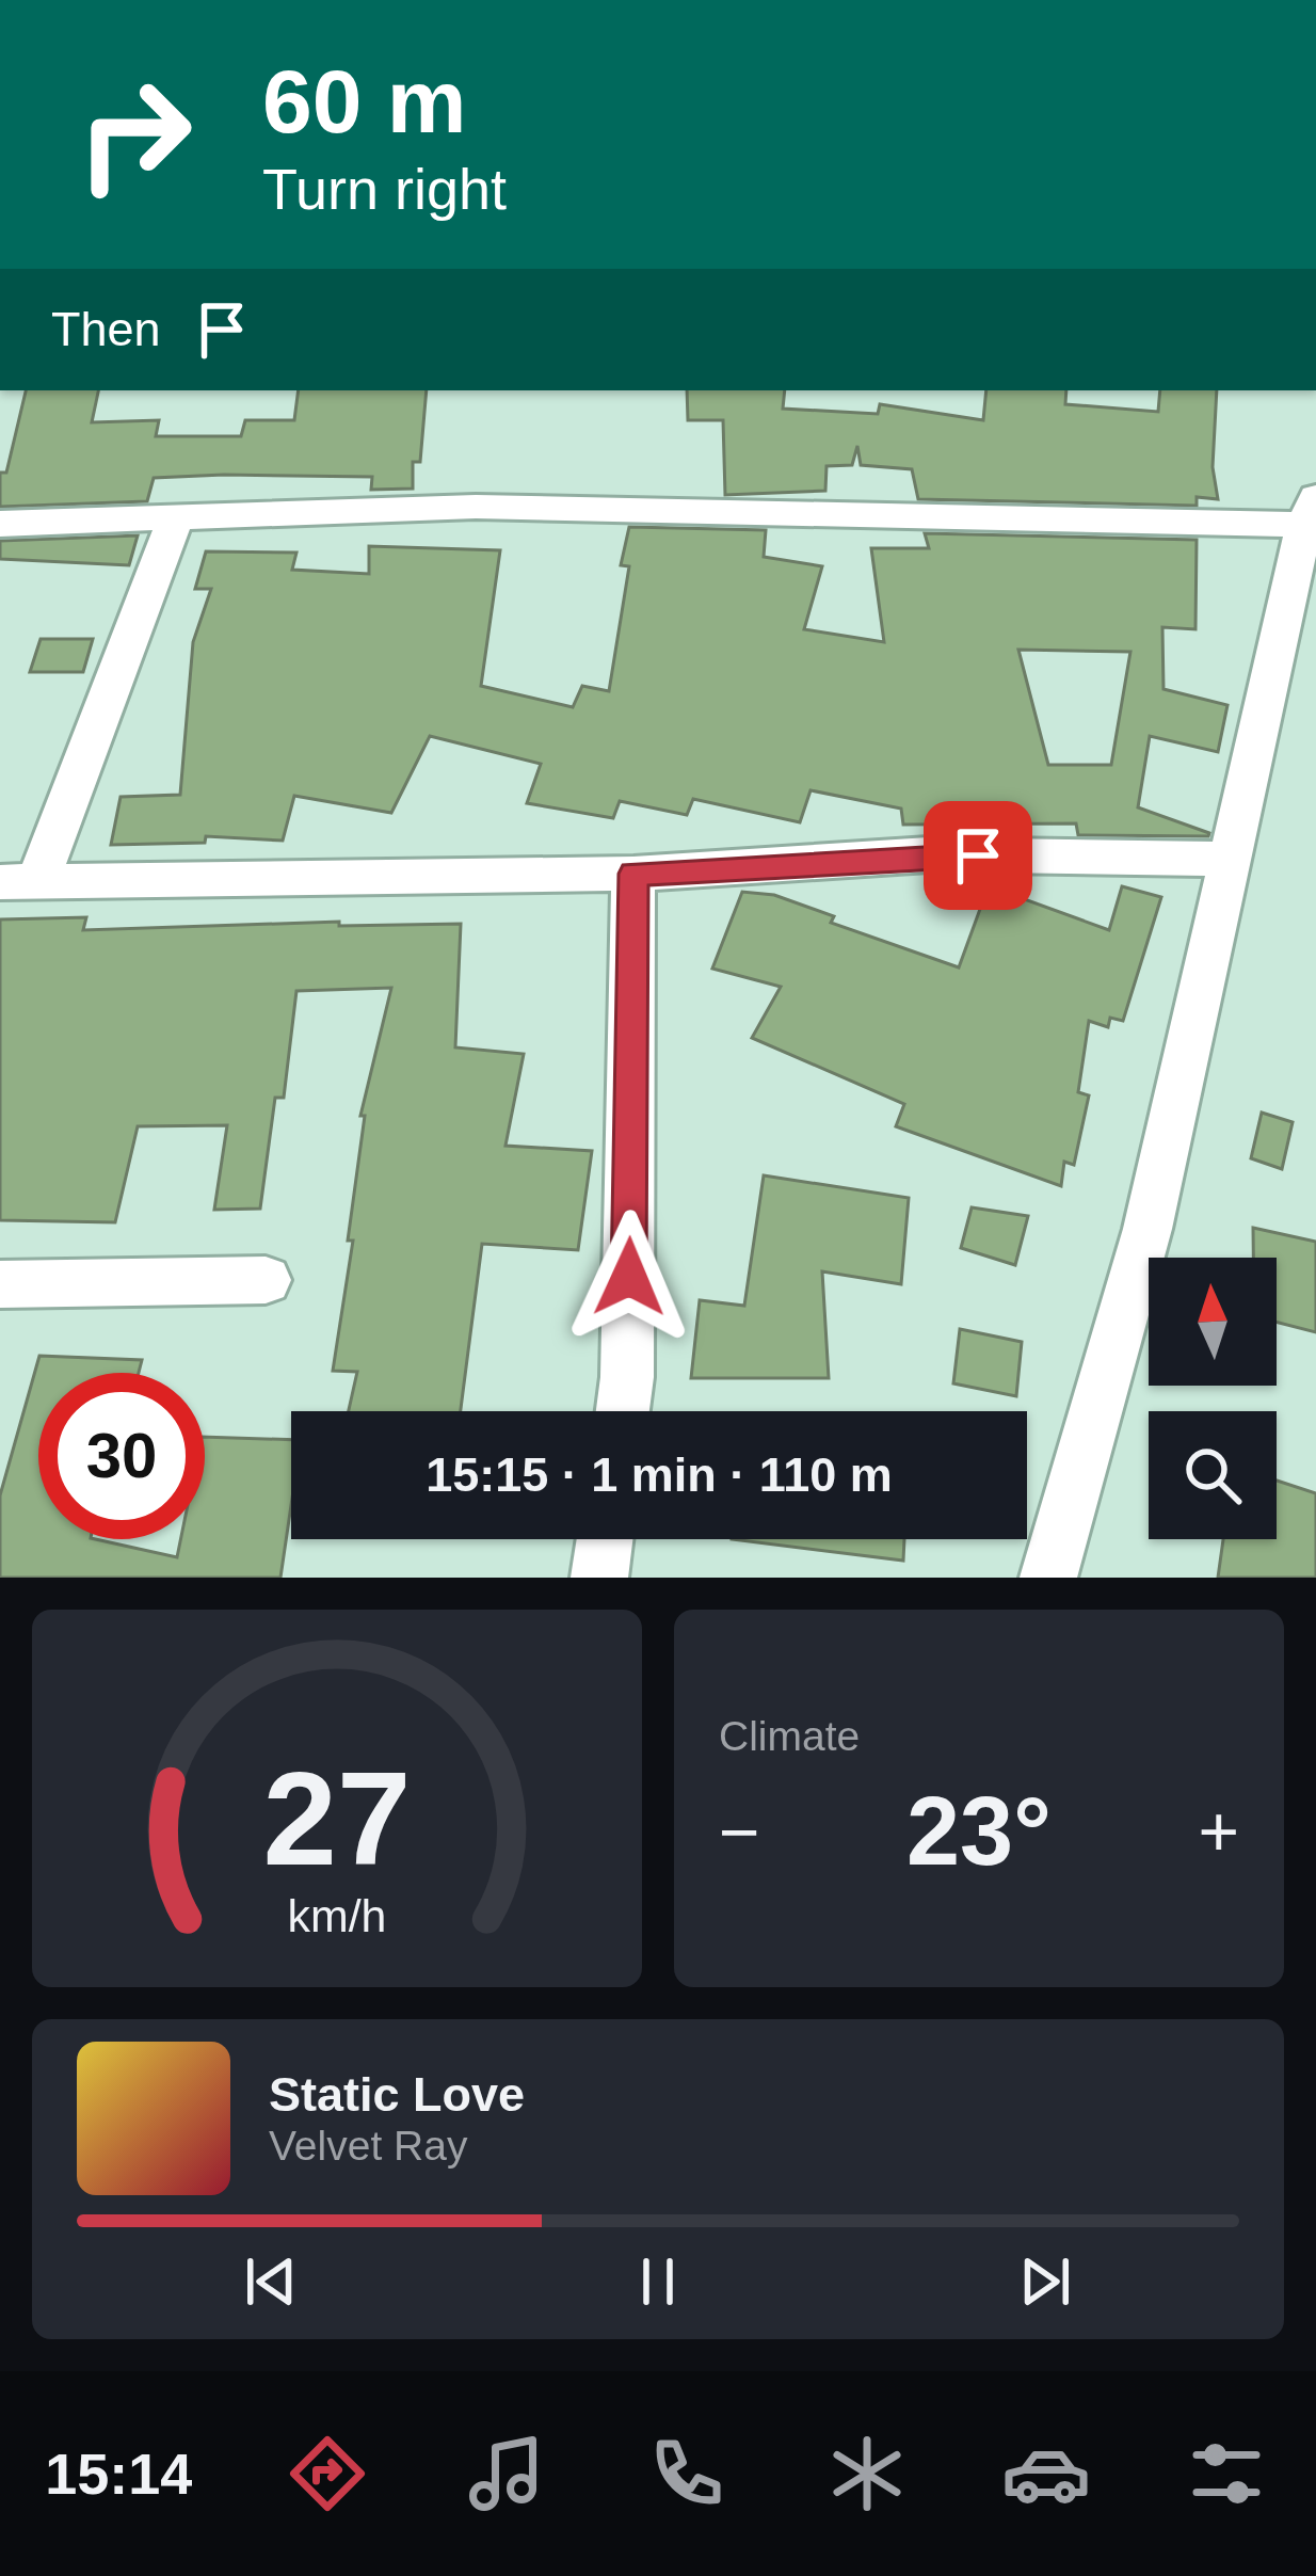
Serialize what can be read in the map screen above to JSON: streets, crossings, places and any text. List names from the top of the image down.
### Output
{
  "north": "top",
  "page": {
    "turn": ["60 m", "Turn right"],
    "then": "Then",
    "limit": "30",
    "trip": "15:15 · 1 min · 110 m",
    "tile": "Climate",
    "heat": ["−", "23°", "+"],
    "song": ["Static Love", "Velvet Ray"],
    "tabs": "15:14",
    "gauge": ["27", "km/h"]
  }
}
